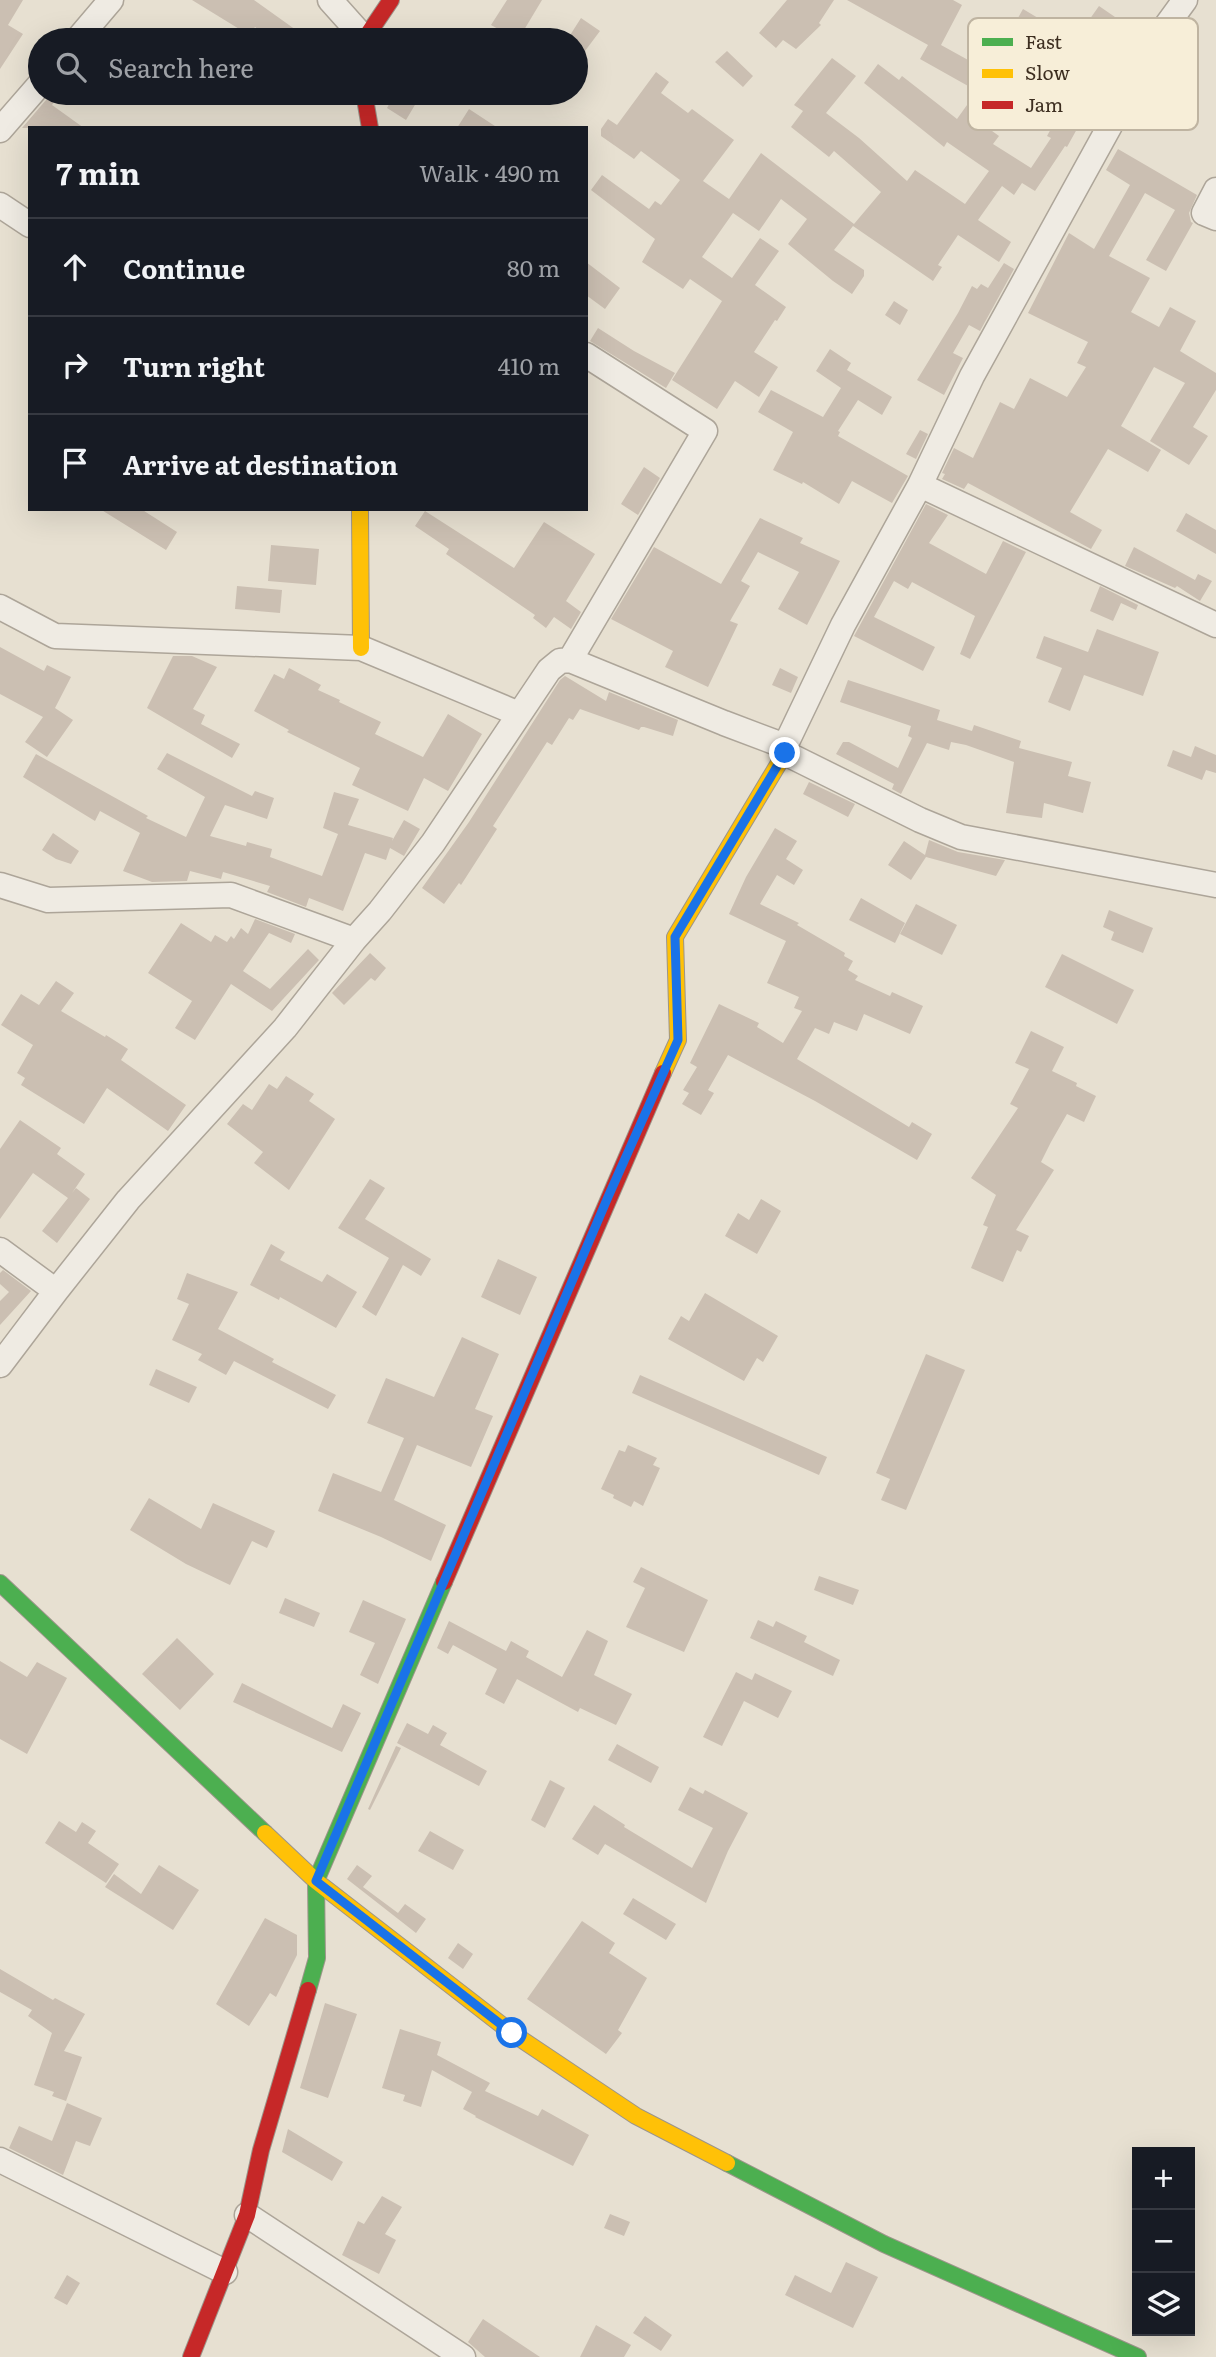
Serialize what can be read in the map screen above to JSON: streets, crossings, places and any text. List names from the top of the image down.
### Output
{
  "legend": ["Fast", "Slow", "Jam"],
  "page": {
    "search": "Search here",
    "heading": ["7 min", "Walk · 490 m"],
    "list": [
      ["Continue", "80 m"],
      ["Turn right", "410 m"],
      "Arrive at destination"
    ],
    "map_buttons": ["+", "−"]
  }
}
